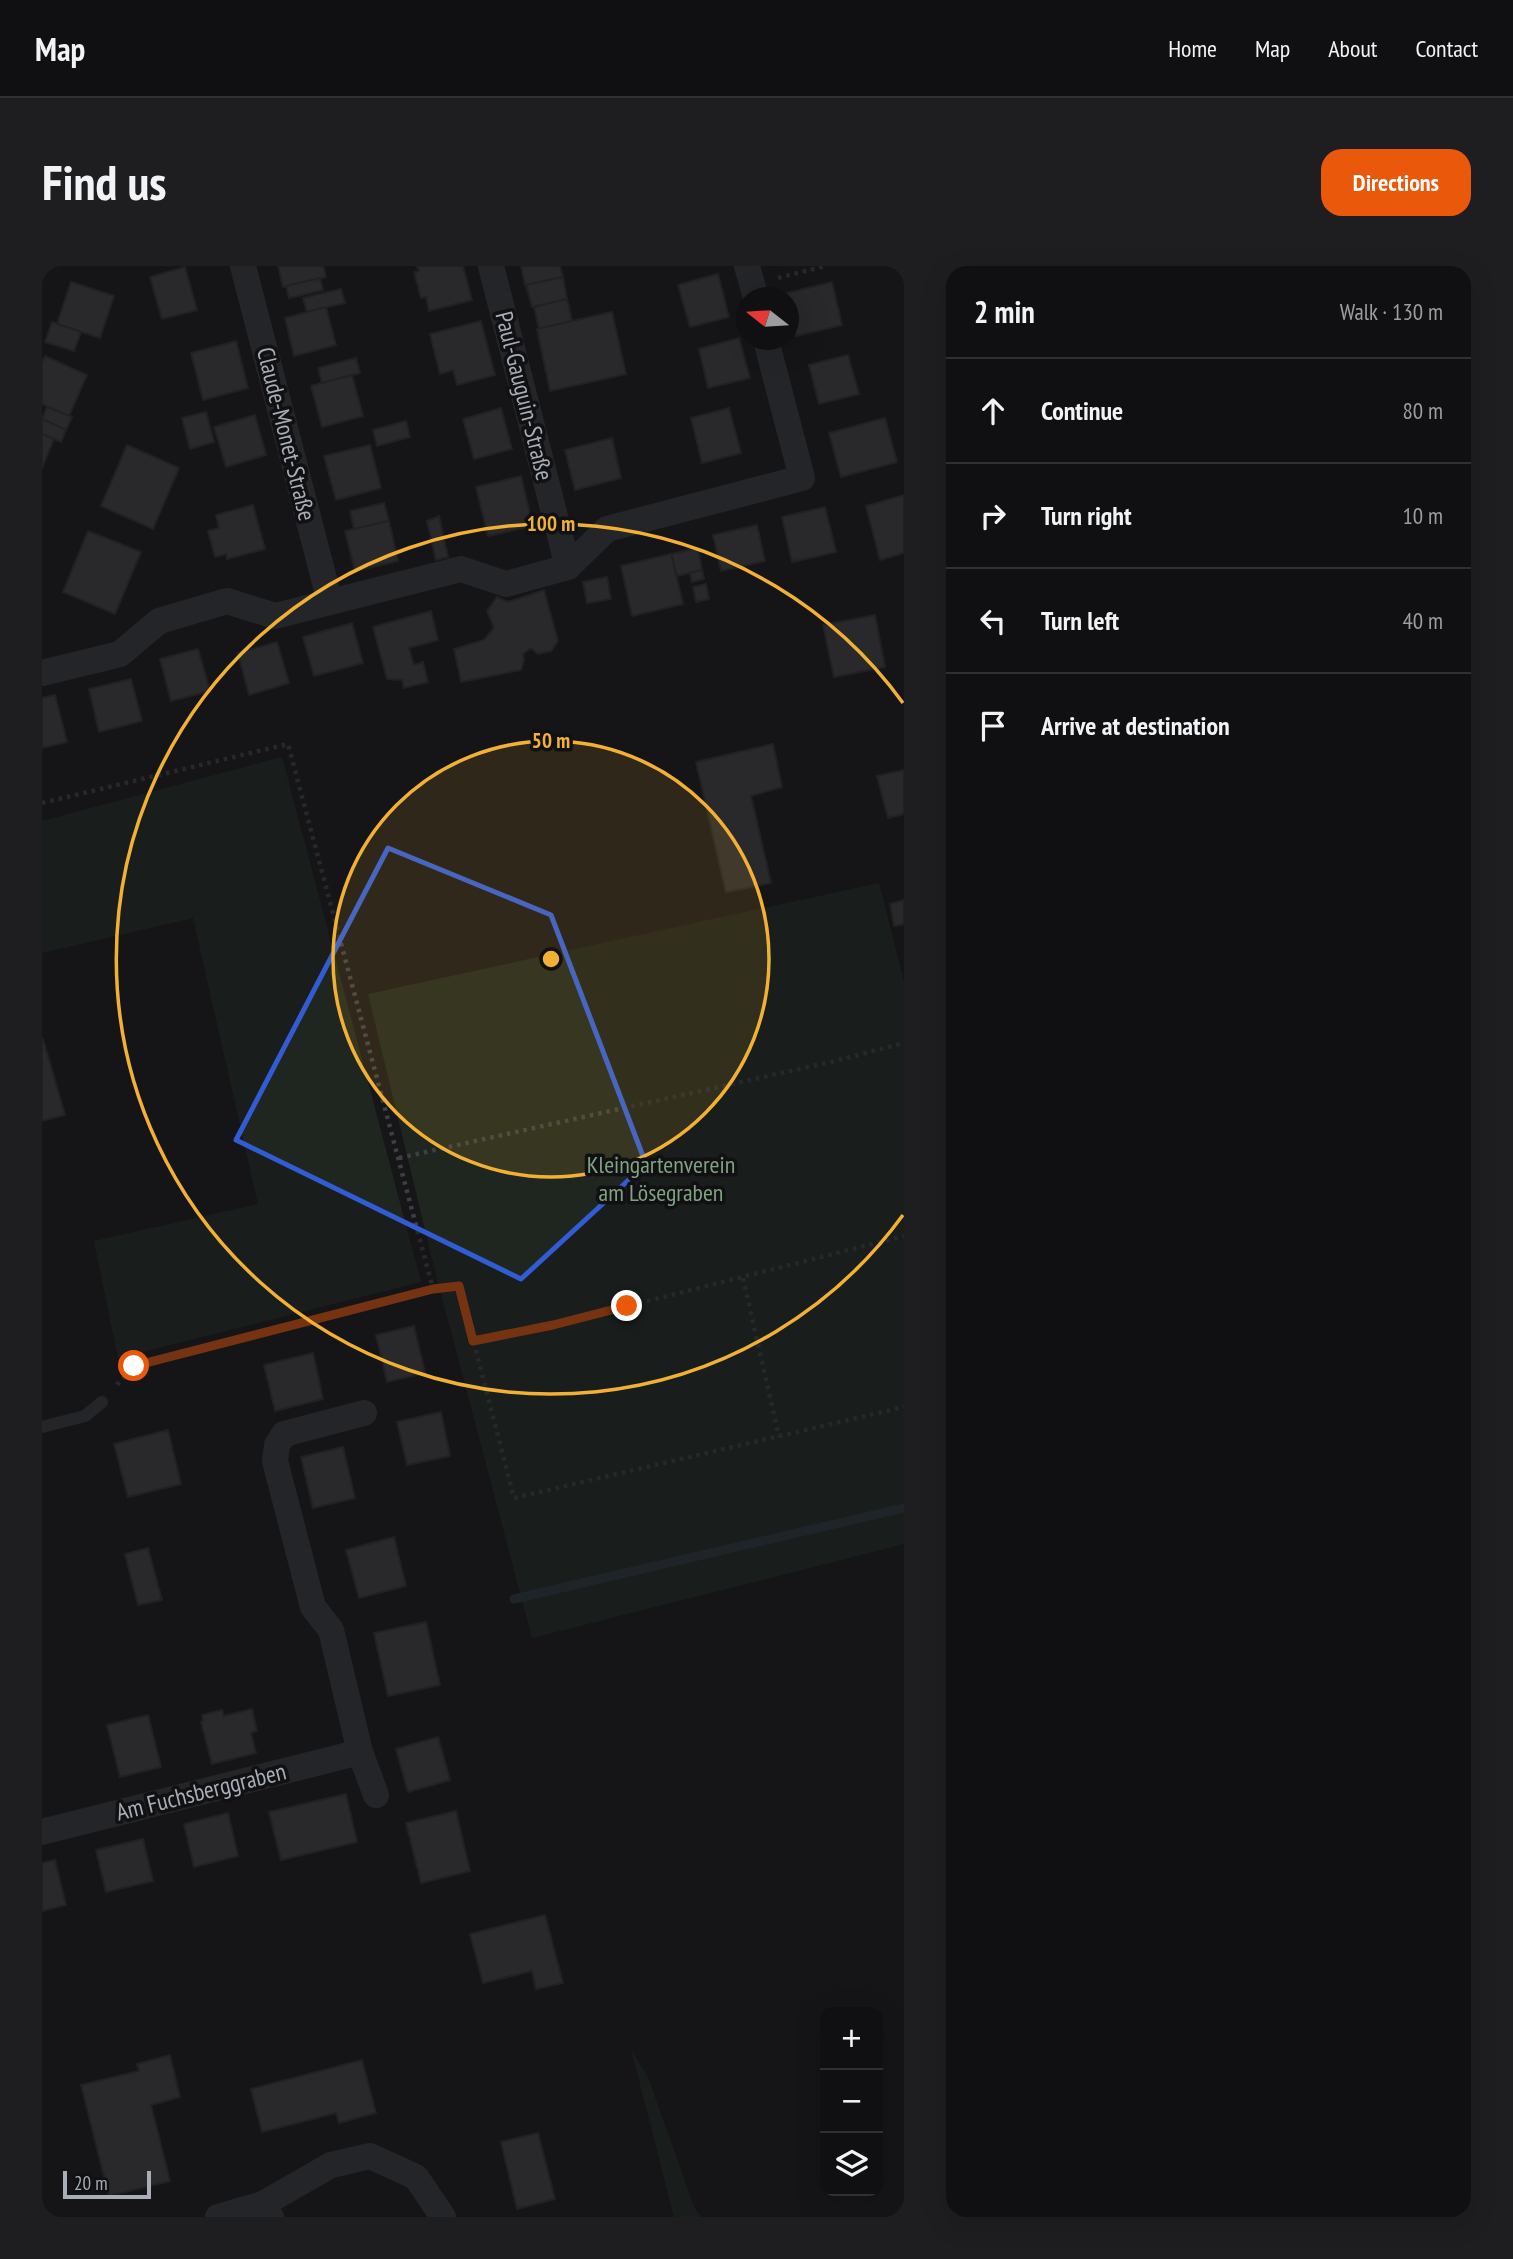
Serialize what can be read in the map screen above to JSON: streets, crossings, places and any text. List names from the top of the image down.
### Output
{
  "streets": {
    "street": ["Paul-Gauguin-Straße", "Claude-Monet-Straße", "Am Fuchsberggraben"]
  },
  "parks": ["Kleingartenverein am Lösegraben"],
  "scale_bar": "20 m",
  "north": "left",
  "page": {
    "header": "Map",
    "nav": [
      "Home",
      "Map",
      "About",
      "Contact"
    ],
    "buttons": "Directions",
    "title": "Find us",
    "heading": ["2 min", "Walk · 130 m"],
    "list": [
      ["Continue", "80 m"],
      ["Turn right", "10 m"],
      ["Turn left", "40 m"],
      "Arrive at destination"
    ],
    "map_buttons": ["+", "−"],
    "scale": "20 m"
  },
  "rings": ["100 m", "50 m"]
}
